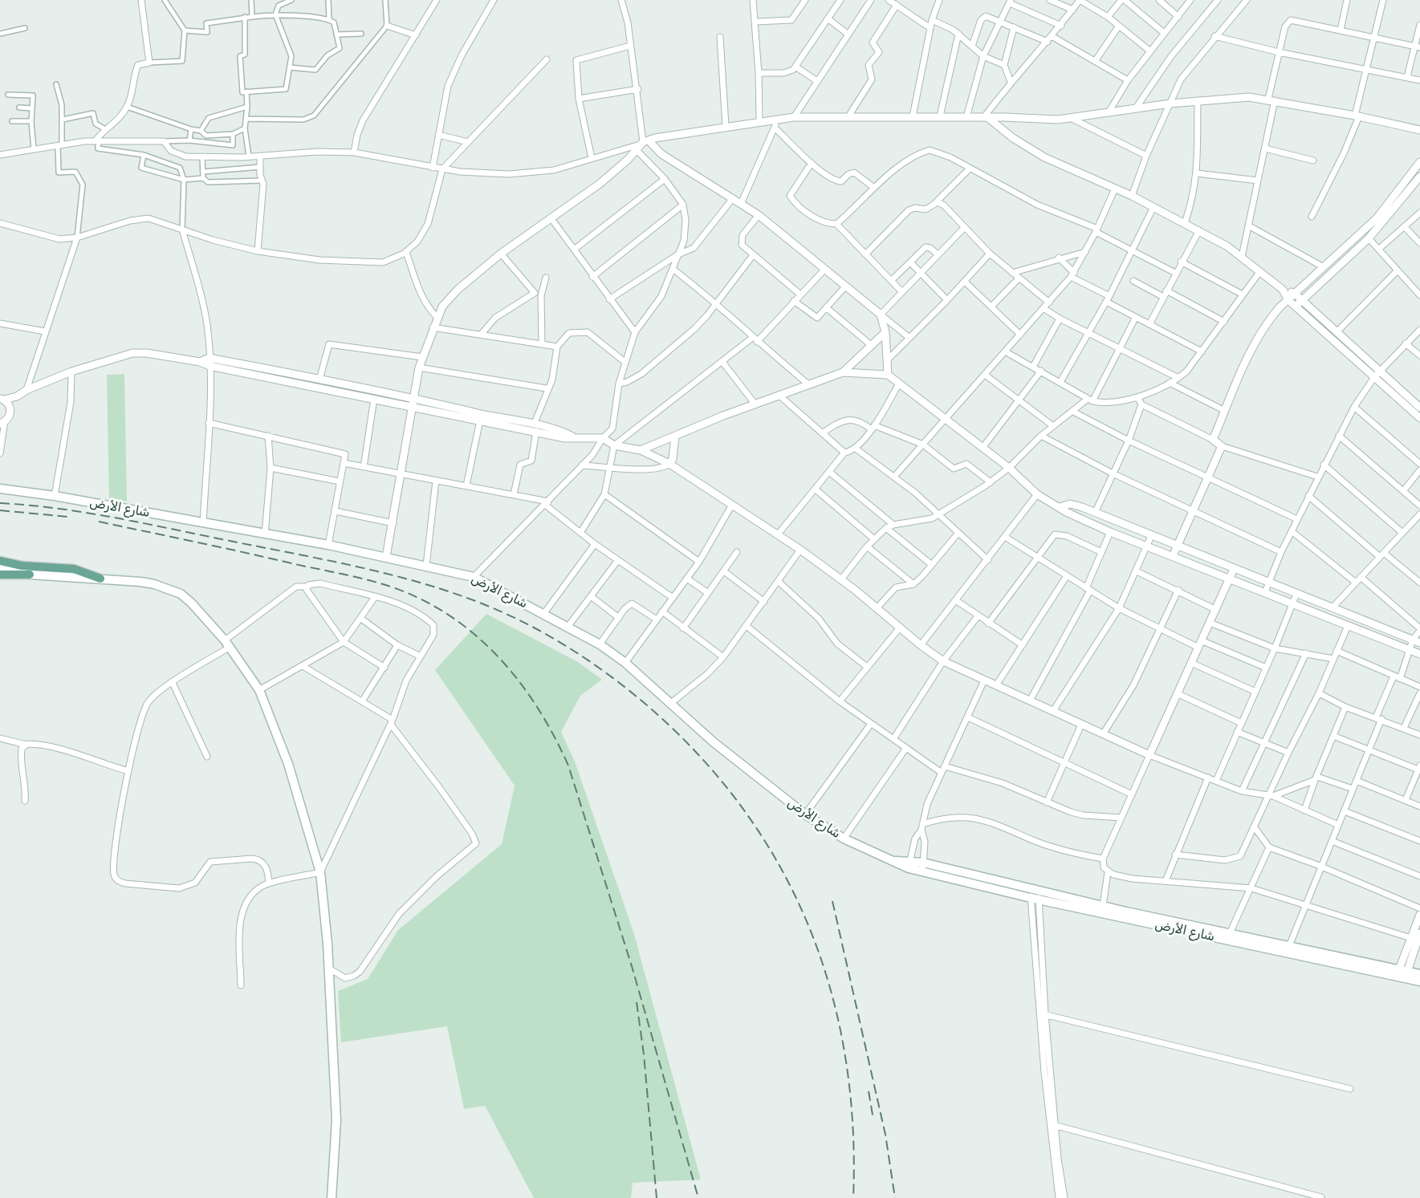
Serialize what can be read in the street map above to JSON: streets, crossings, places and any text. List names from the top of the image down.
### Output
{
  "streets": {
    "main road": ["شارع الأرض"]
  }
}
